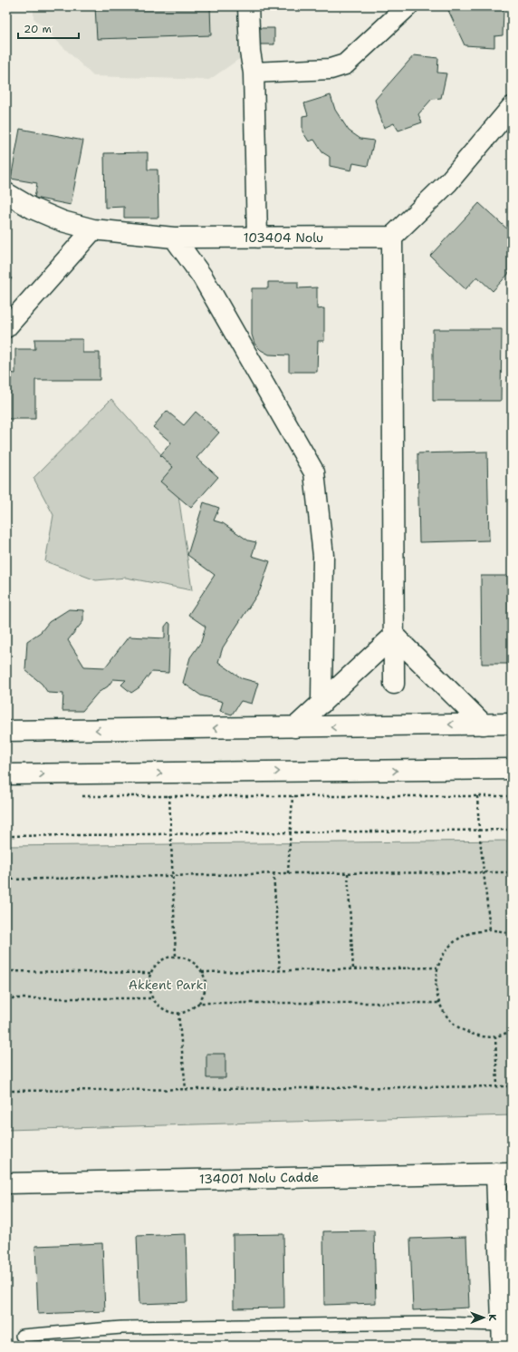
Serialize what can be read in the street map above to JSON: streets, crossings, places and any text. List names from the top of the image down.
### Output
{
  "streets": {
    "street": ["103404 Nolu", "134001 Nolu Cadde"]
  },
  "parks": ["Akkent Parkı"],
  "scale_bar": "20 m",
  "north": "right"
}
